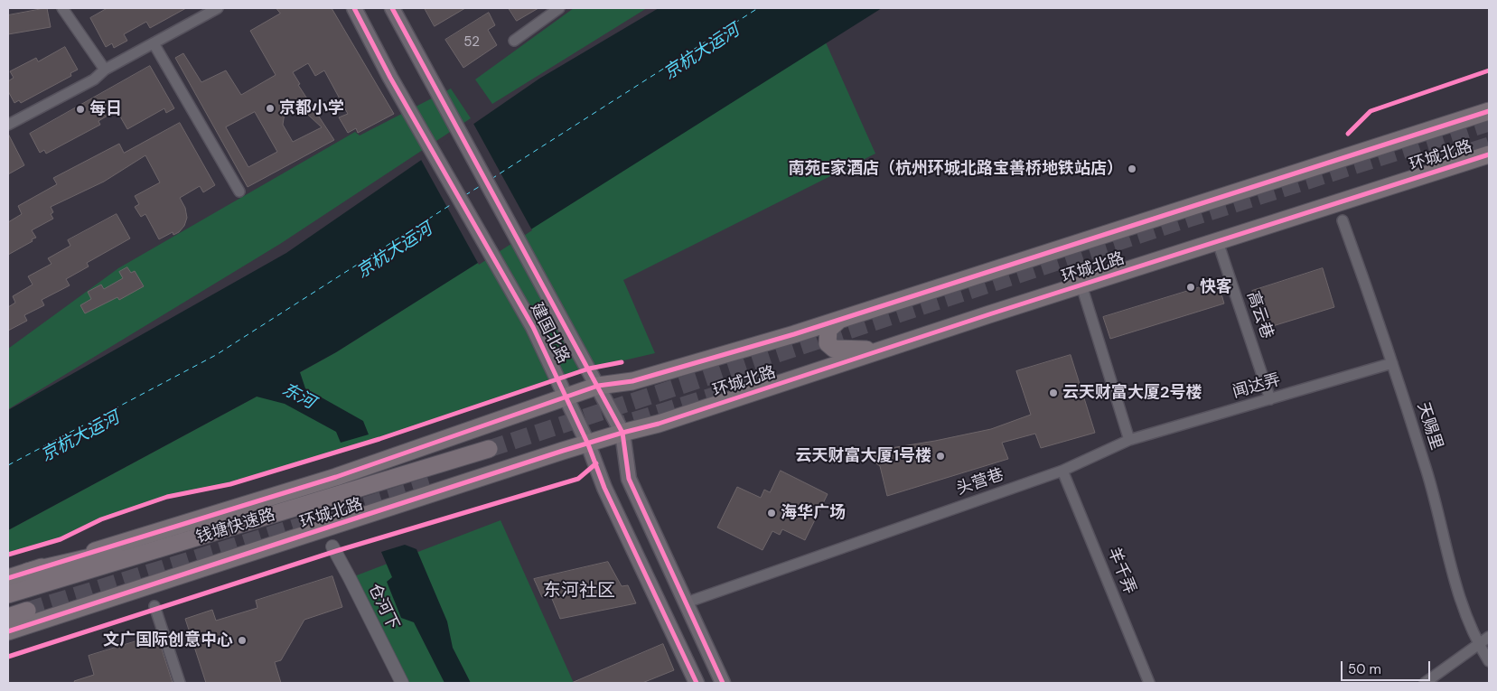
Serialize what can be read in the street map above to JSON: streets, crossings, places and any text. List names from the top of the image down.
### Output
{
  "streets": {
    "highway": ["钱塘快速路"],
    "main road": ["环城北路", "建国北路"],
    "street": [
      "高云巷",
      "闻达弄",
      "天赐里",
      "头营巷",
      "羊千弄",
      "仓河下"
    ]
  },
  "crossings": [
    ["环城北路", "高云巷"],
    ["环城北路", "建国北路"],
    ["高云巷", "闻达弄"],
    ["建国北路", "头营巷"],
    ["闻达弄", "天赐里"],
    ["闻达弄", "头营巷"],
    ["头营巷", "羊千弄"]
  ],
  "districts": ["东河社区"],
  "water": ["京杭大运河", "东河"],
  "places": [
    "京都小学",
    "每日",
    "南苑E家酒店（杭州环城北路宝善桥地铁站店）",
    "快客",
    "云天财富大厦2号楼",
    "云天财富大厦1号楼",
    "海华广场",
    "文广国际创意中心"
  ],
  "house_numbers": ["52"],
  "scale_bar": "50 m"
}
